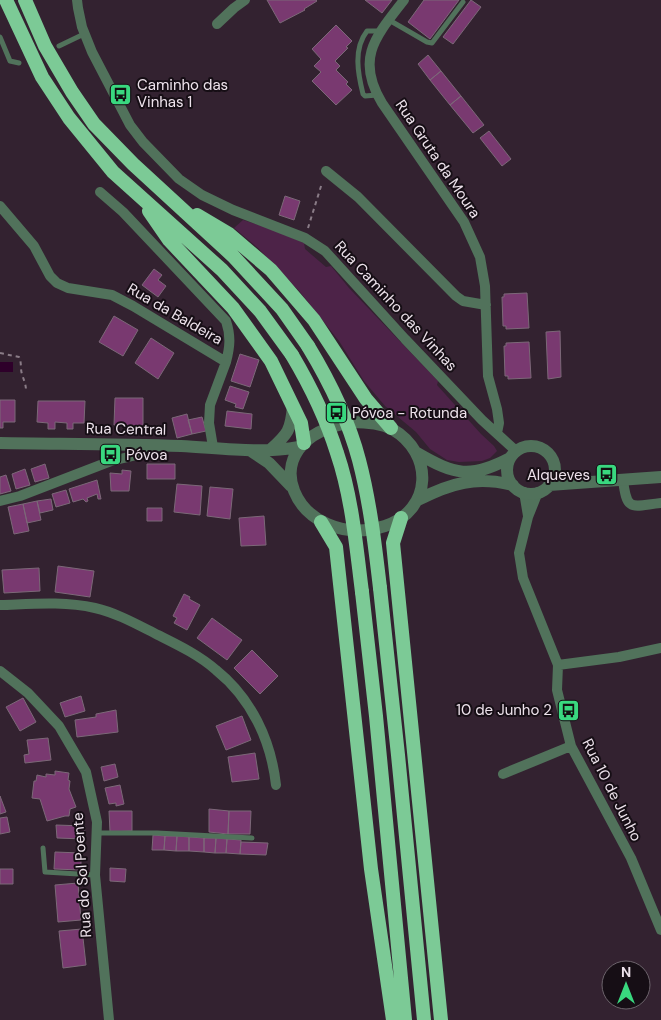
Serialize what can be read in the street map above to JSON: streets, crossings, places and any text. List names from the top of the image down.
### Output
{
  "streets": {
    "street": [
      "Rua Gruta da Moura",
      "Rua Caminho das Vinhas",
      "Rua da Baldeira",
      "Rua Central",
      "Rua 10 de Junho",
      "Rua do Sol Poente"
    ]
  },
  "crossings": [
    ["Rua Gruta da Moura", "Rua Caminho das Vinhas"],
    ["Rua Caminho das Vinhas", "Rua 10 de Junho"],
    ["Rua da Baldeira", "Rua Central"]
  ],
  "places": {
    "bus stop": [
      "Caminho das Vinhas 1",
      "Póvoa - Rotunda",
      "Póvoa",
      "Alqueves",
      "10 de Junho 2"
    ]
  },
  "north": "top"
}
